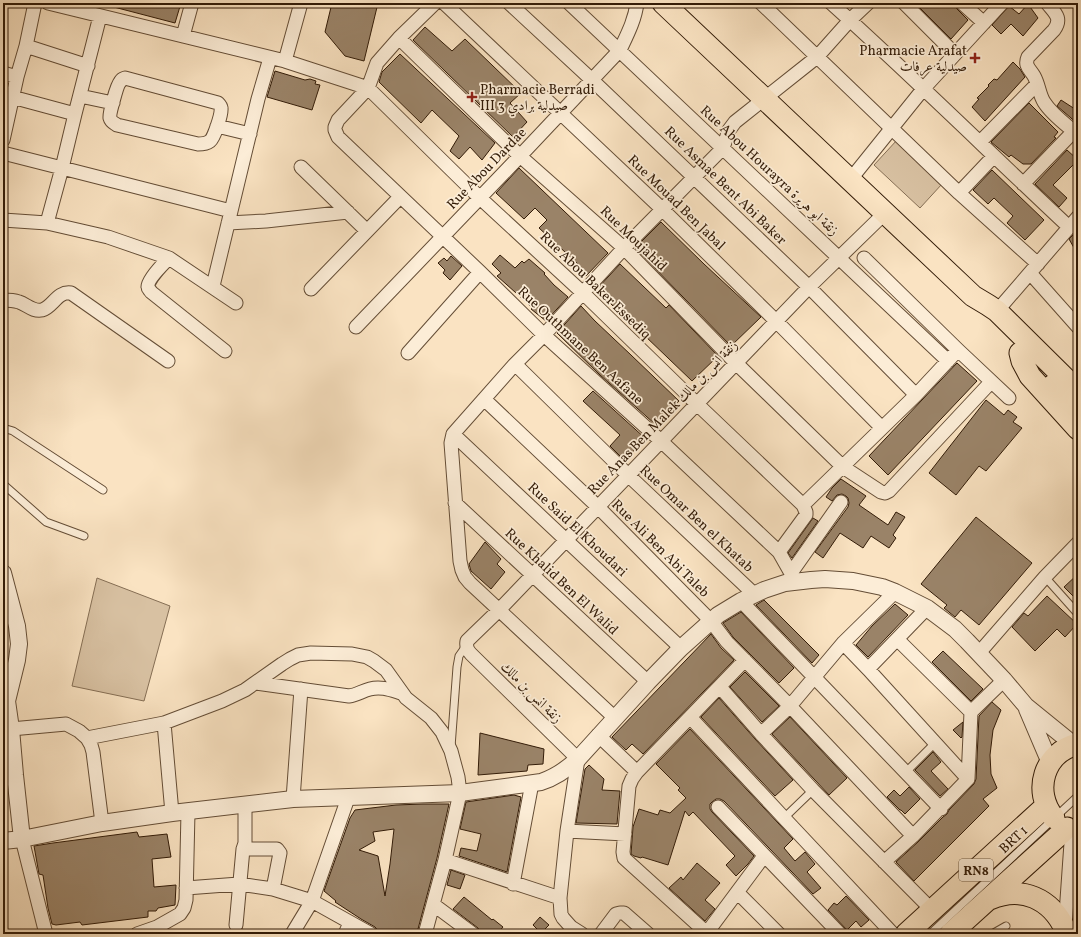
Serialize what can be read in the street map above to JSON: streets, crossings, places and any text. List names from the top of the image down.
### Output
{
  "streets": {
    "main road": ["RN8"],
    "street": [
      "Rue Abou Dardae",
      "Rue Abou Hourayra زنقة ابو هريرة",
      "Rue Asmae Bent Abi Baker",
      "Rue Mouad Ben Jabal",
      "Rue Moujahid",
      "Rue Abou Baker Essediq",
      "Rue Outhmane Ben Aafane",
      "Rue Anas Ben Malek زنقة انس بن مالك",
      "Rue Omar Ben el Khatab",
      "Rue Said El Khoudari",
      "Rue Ali Ben Abi Taleb",
      "Rue Khalid Ben El Walid",
      "زنقة انس بن مالك"
    ],
    "lane": ["BRT 1"]
  },
  "crossings": [
    ["Rue Abou Dardae", "Rue Abou Hourayra زنقة ابو هريرة"],
    ["Rue Abou Dardae", "Rue Asmae Bent Abi Baker"],
    ["Rue Abou Dardae", "Rue Mouad Ben Jabal"],
    ["Rue Abou Dardae", "Rue Moujahid"],
    ["Rue Abou Dardae", "Rue Abou Baker Essediq"],
    ["Rue Abou Dardae", "Rue Outhmane Ben Aafane"],
    ["Rue Abou Hourayra زنقة ابو هريرة", "Rue Anas Ben Malek زنقة انس بن مالك"],
    ["Rue Asmae Bent Abi Baker", "Rue Anas Ben Malek زنقة انس بن مالك"],
    ["Rue Mouad Ben Jabal", "Rue Anas Ben Malek زنقة انس بن مالك"],
    ["Rue Moujahid", "Rue Anas Ben Malek زنقة انس بن مالك"],
    ["Rue Abou Baker Essediq", "Rue Outhmane Ben Aafane"],
    ["Rue Abou Baker Essediq", "Rue Anas Ben Malek زنقة انس بن مالك"],
    ["Rue Outhmane Ben Aafane", "Rue Anas Ben Malek زنقة انس بن مالك"],
    ["Rue Anas Ben Malek زنقة انس بن مالك", "Rue Omar Ben el Khatab"],
    ["Rue Anas Ben Malek زنقة انس بن مالك", "Rue Said El Khoudari"],
    ["Rue Anas Ben Malek زنقة انس بن مالك", "Rue Ali Ben Abi Taleb"],
    ["Rue Anas Ben Malek زنقة انس بن مالك", "Rue Khalid Ben El Walid"],
    ["Rue Anas Ben Malek زنقة انس بن مالك", "زنقة انس بن مالك"],
    ["BRT 1", "RN8"]
  ],
  "places": {
    "health": ["Pharmacie Arafat صيدلية عرفات", "Pharmacie Berradi III صيدلية برادي 3"]
  }
}
